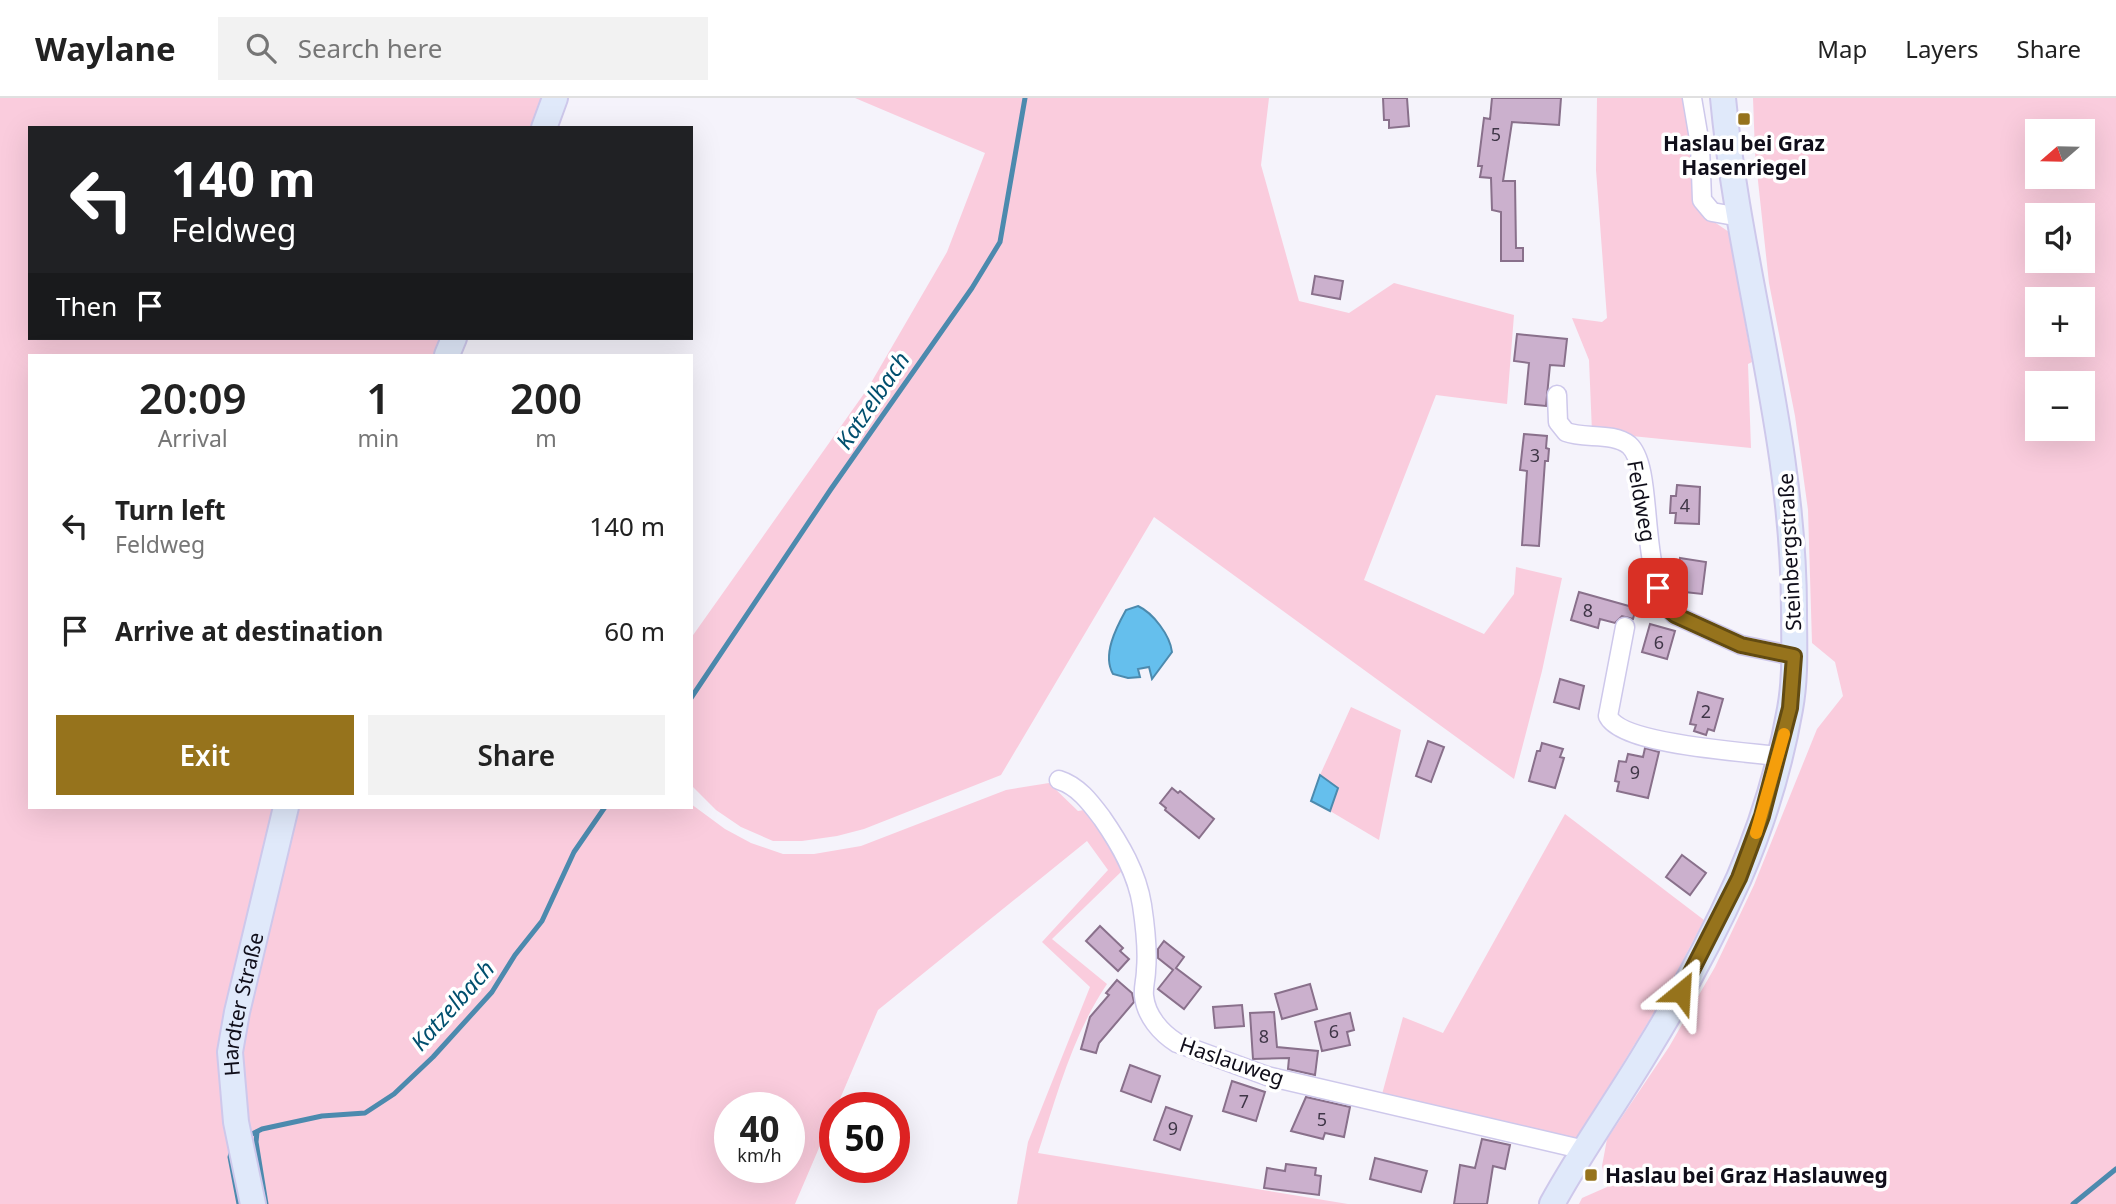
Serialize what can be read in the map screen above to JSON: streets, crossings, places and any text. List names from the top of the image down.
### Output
{
  "streets": {
    "main road": ["Steinbergstraße", "Hardter Straße"],
    "street": ["Feldweg", "Haslauweg"]
  },
  "crossings": [
    ["Feldweg", "Steinbergstraße"],
    ["Steinbergstraße", "Haslauweg"]
  ],
  "water": ["Katzelbach"],
  "places": {
    "transit": ["Haslau bei Graz Hasenriegel", "Haslau bei Graz Haslauweg"]
  },
  "house_numbers": [
    "5",
    "3",
    "4",
    "8",
    "6",
    "2",
    "9",
    "6",
    "8",
    "7",
    "5",
    "9"
  ],
  "north": "left",
  "page": {
    "header": "Waylane",
    "search": "Search here",
    "nav": ["Map", "Layers", "Share"],
    "map_buttons": ["+", "−"],
    "turn": ["140 m", "Feldweg"],
    "then": "Then",
    "eta": [
      "20:09",
      "Arrival",
      "1",
      "min",
      "200",
      "m"
    ],
    "list": [
      {
        "name": "Turn left",
        "note": "Feldweg",
        "value": "140 m"
      },
      {
        "name": "Arrive at destination",
        "value": "60 m"
      }
    ],
    "buttons": ["Exit", "Share"],
    "speed": "40 km/h",
    "limit": "50"
  }
}
